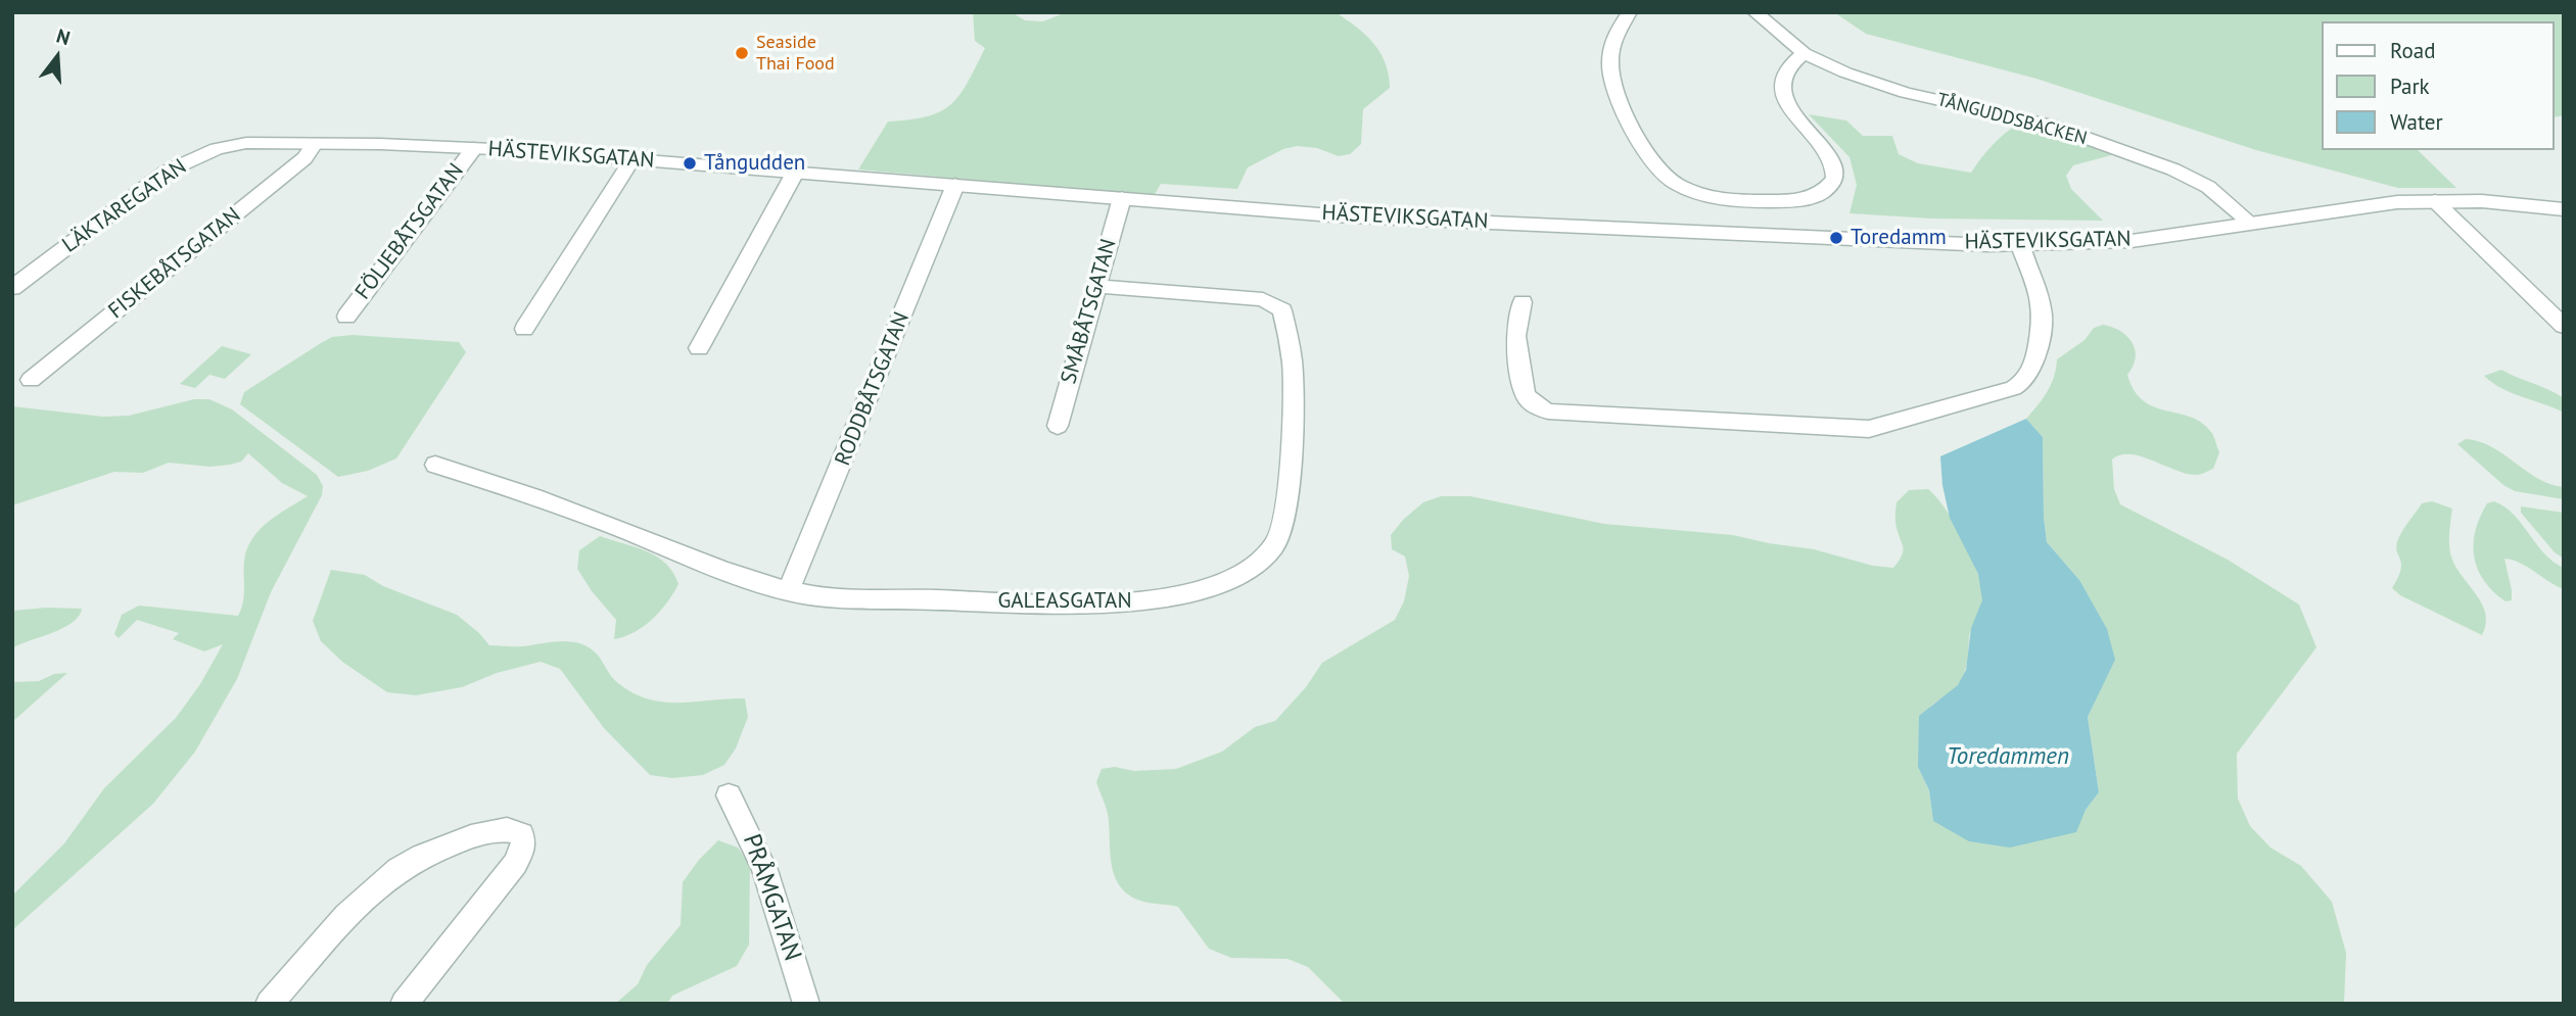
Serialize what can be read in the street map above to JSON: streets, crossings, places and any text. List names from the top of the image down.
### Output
{
  "streets": {
    "street": [
      "TÅNGUDDSBACKEN",
      "HÄSTEVIKSGATAN",
      "LÄKTAREGATAN",
      "FÖLJEBÅTSGATAN",
      "FISKEBÅTSGATAN",
      "SMÅBÅTSGATAN",
      "RODDBÅTSGATAN",
      "GALEASGATAN",
      "PRÅMGATAN"
    ]
  },
  "crossings": [
    ["TÅNGUDDSBACKEN", "HÄSTEVIKSGATAN"],
    ["HÄSTEVIKSGATAN", "LÄKTAREGATAN"],
    ["HÄSTEVIKSGATAN", "FÖLJEBÅTSGATAN"],
    ["HÄSTEVIKSGATAN", "FISKEBÅTSGATAN"],
    ["HÄSTEVIKSGATAN", "SMÅBÅTSGATAN"],
    ["HÄSTEVIKSGATAN", "RODDBÅTSGATAN"],
    ["SMÅBÅTSGATAN", "GALEASGATAN"],
    ["RODDBÅTSGATAN", "GALEASGATAN"]
  ],
  "water": ["Toredammen"],
  "places": ["Seaside Thai Food", "Tångudden", "Toredamm"],
  "legend": ["Road", "Park", "Water"],
  "north": "top"
}
